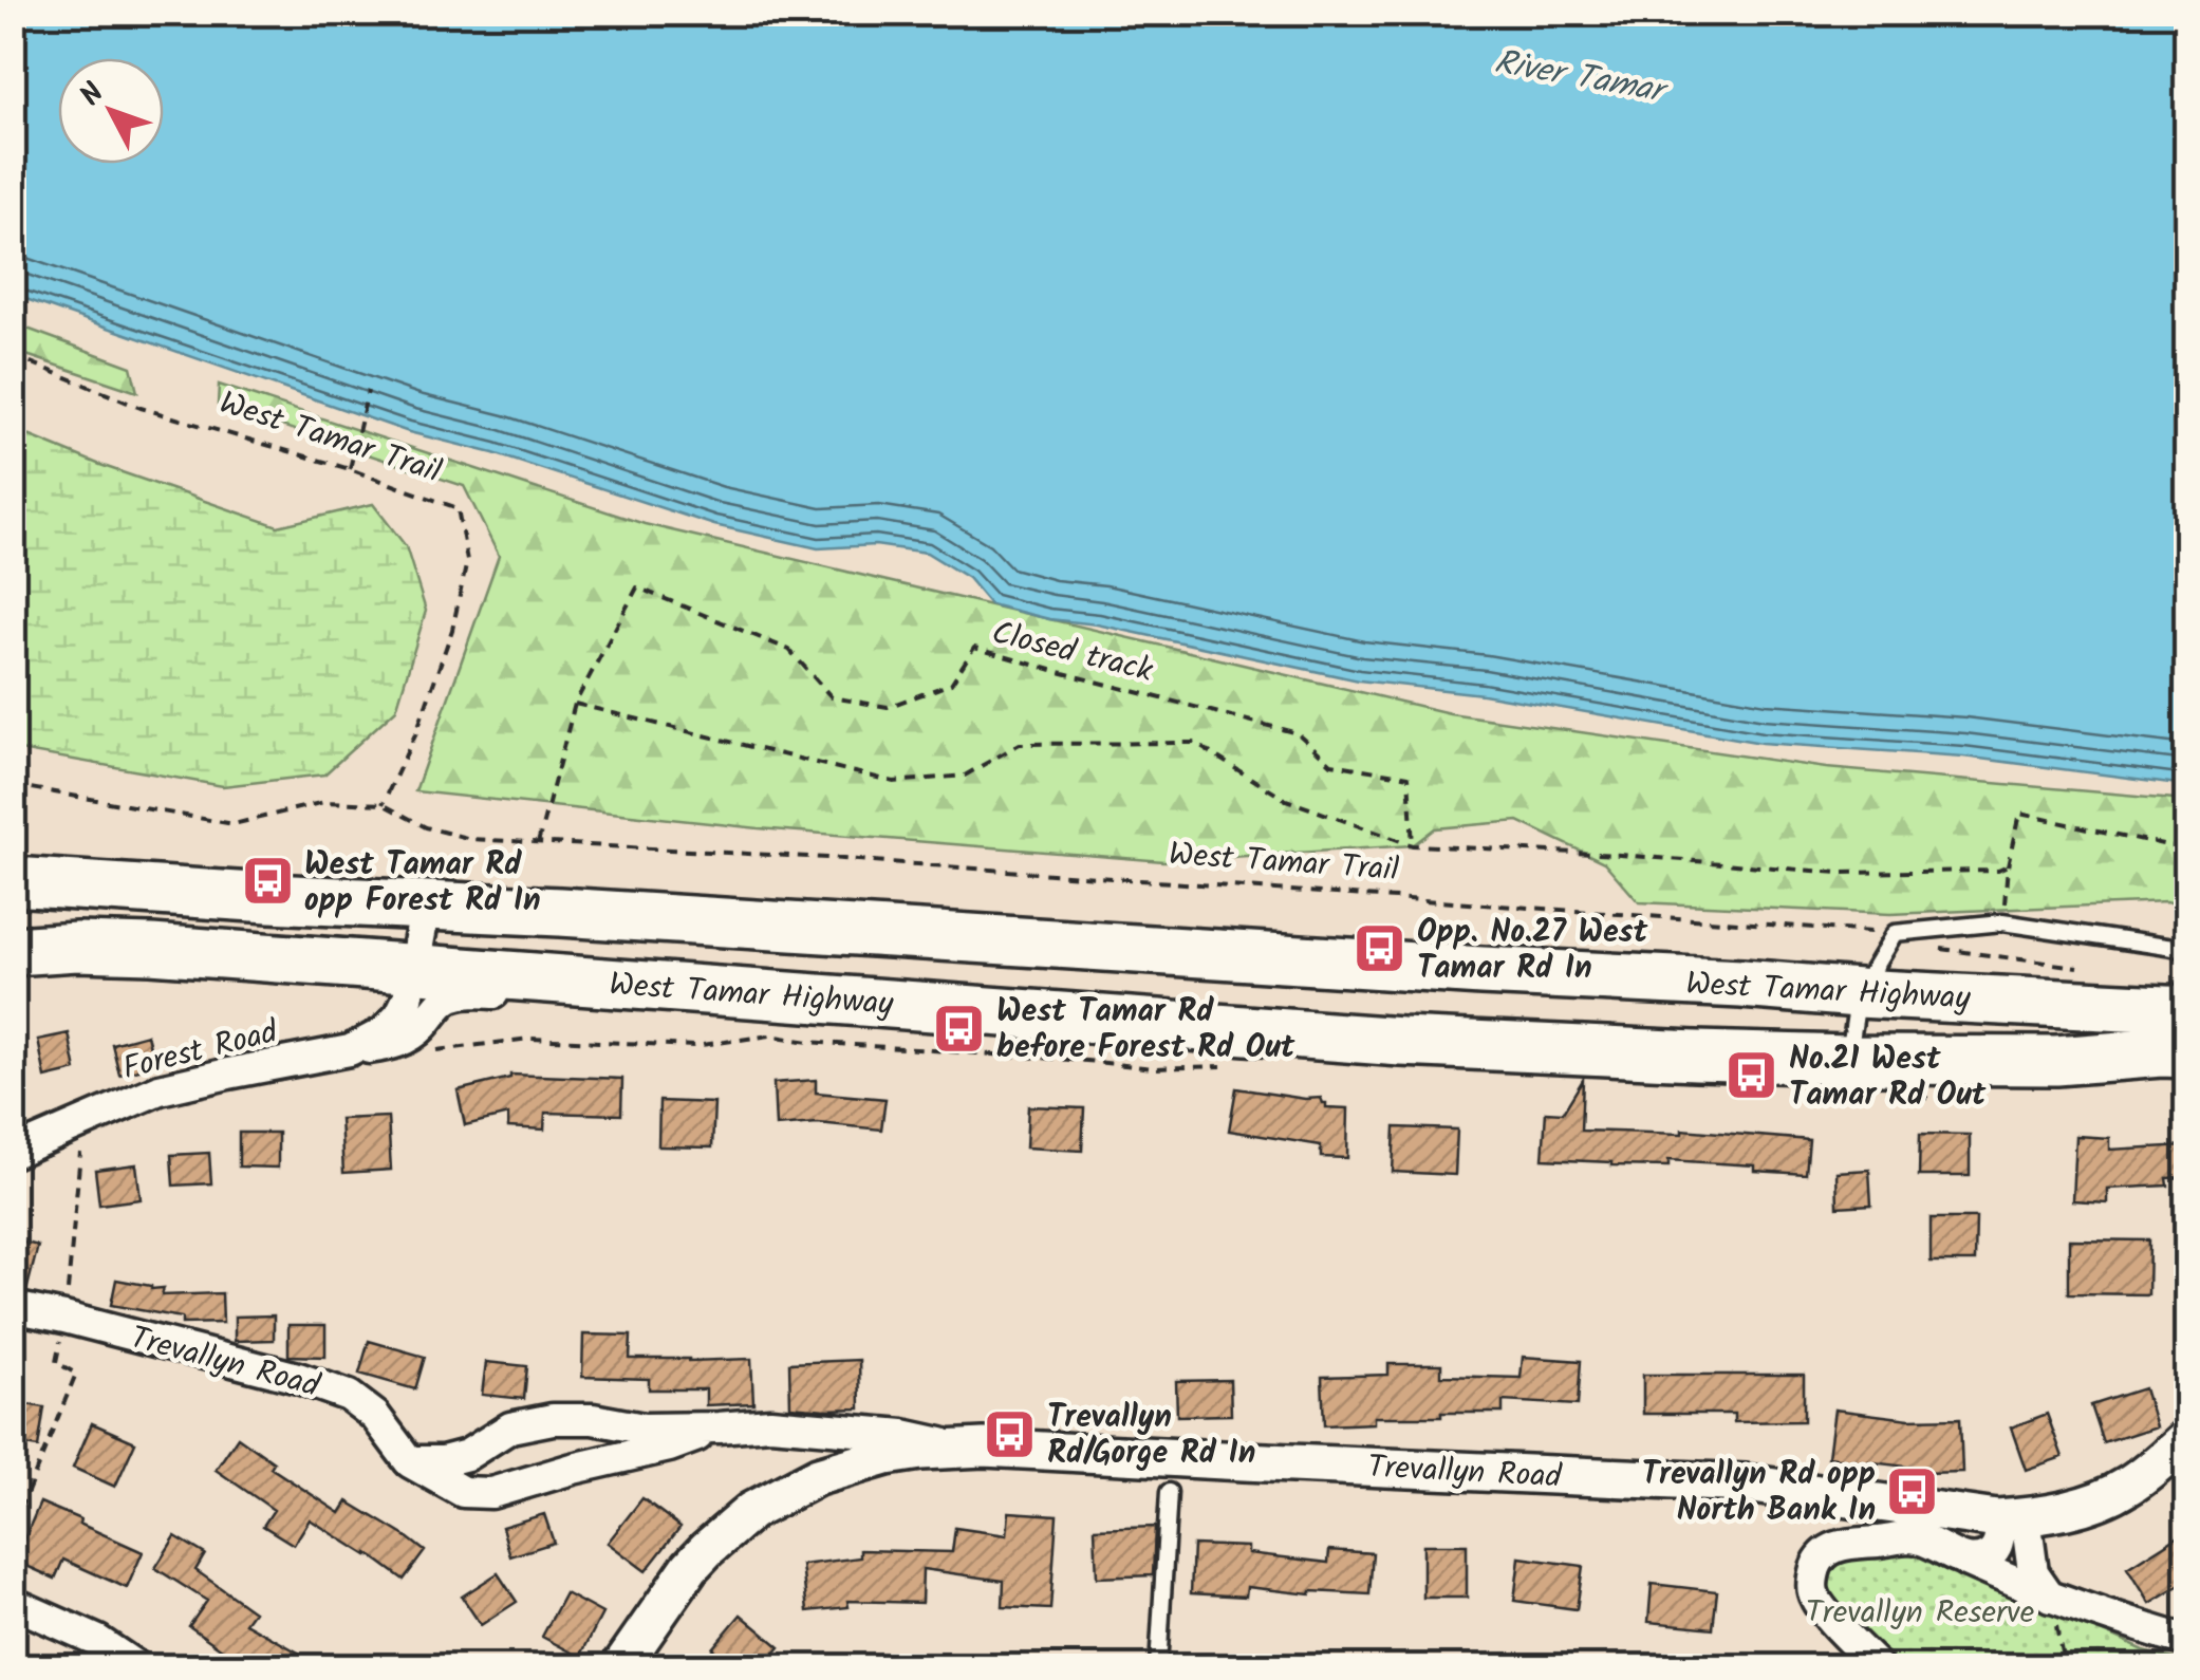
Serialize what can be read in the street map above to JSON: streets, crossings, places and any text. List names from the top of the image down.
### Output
{
  "streets": {
    "highway": ["West Tamar Highway"],
    "street": ["Forest Road", "Trevallyn Road"],
    "path": ["West Tamar Trail", "Closed track"]
  },
  "crossings": [
    ["West Tamar Highway", "Forest Road"]
  ],
  "water": ["River Tamar"],
  "parks": ["Trevallyn Reserve"],
  "places": {
    "bus stop": [
      "West Tamar Rd opp Forest Rd In",
      "Opp. No.27 West Tamar Rd In",
      "West Tamar Rd before Forest Rd Out",
      "No.21 West Tamar Rd Out",
      "Trevallyn Rd/Gorge Rd In",
      "Trevallyn Rd opp North Bank In"
    ]
  },
  "north": "top left"
}
